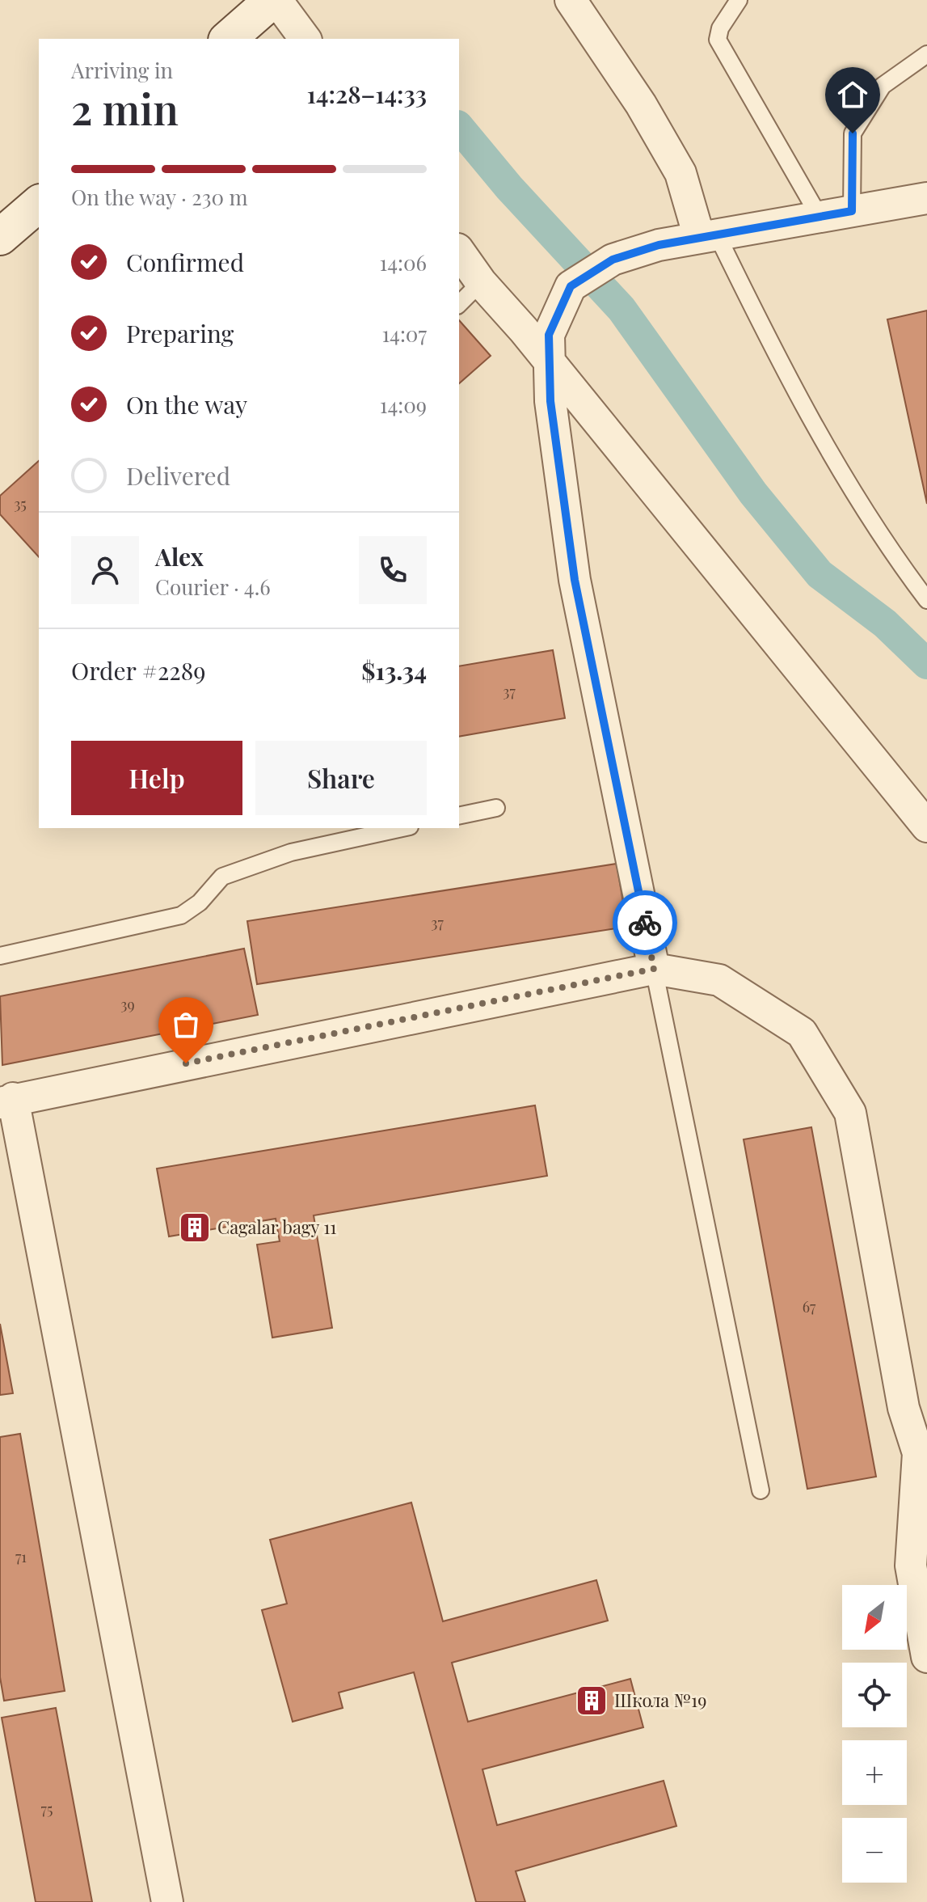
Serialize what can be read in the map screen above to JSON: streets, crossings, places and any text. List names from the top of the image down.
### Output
{
  "places": {
    "building": ["Cagalar bagy 11", "Школа №19"]
  },
  "house_numbers": [
    "35",
    "37",
    "37",
    "39",
    "67",
    "71",
    "75"
  ],
  "north": "bottom left",
  "page": {
    "heading": ["2 min", "Arriving in", "14:28–14:33"],
    "panel": [
      "Alex",
      "Courier · 4.6",
      "Order #2289",
      "$13.34"
    ],
    "bar": "On the way · 230 m",
    "list": [
      ["Confirmed", "14:06"],
      ["Preparing", "14:07"],
      ["On the way", "14:09"],
      "Delivered"
    ],
    "buttons": ["Help", "Share"],
    "map_buttons": ["+", "−"]
  }
}
